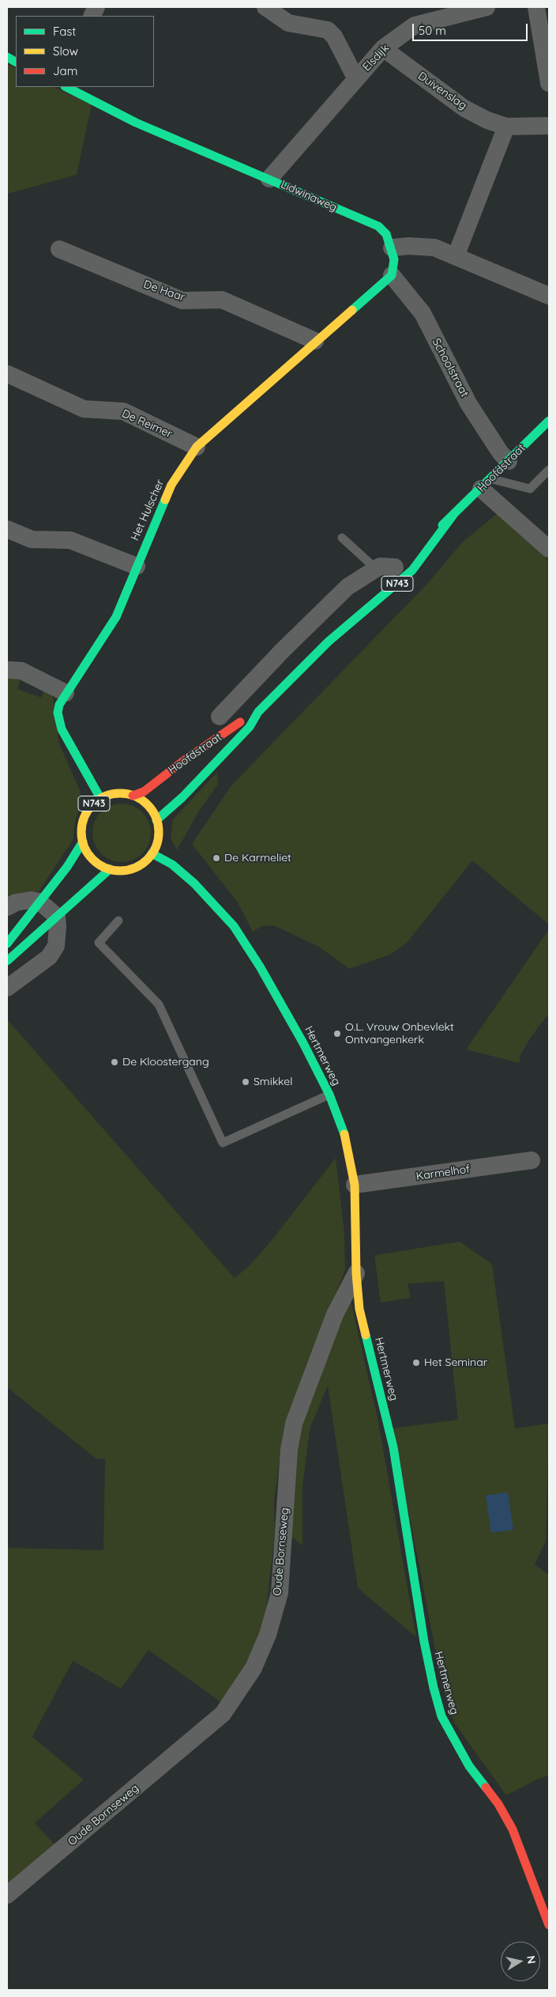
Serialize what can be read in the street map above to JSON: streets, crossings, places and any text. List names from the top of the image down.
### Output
{
  "streets": {
    "street": [
      "Elsdijk",
      "Duivenslag",
      "Lidwinaweg",
      "De Haar",
      "Schoolstraat",
      "De Reimer",
      "Hoofdstraat",
      "Het Hulscher",
      "N743",
      "Hertmerweg",
      "Karmelhof",
      "Oude Bornseweg"
    ]
  },
  "crossings": [
    ["Elsdijk", "Duivenslag"],
    ["Elsdijk", "Lidwinaweg"],
    ["De Haar", "Het Hulscher"],
    ["Schoolstraat", "Hoofdstraat"],
    ["Schoolstraat", "Het Hulscher"],
    ["De Reimer", "Het Hulscher"],
    ["Hoofdstraat", "Het Hulscher"],
    ["Hoofdstraat", "N743"],
    ["Hoofdstraat", "Hertmerweg"],
    ["Het Hulscher", "N743"],
    ["Het Hulscher", "Hertmerweg"],
    ["N743", "Hertmerweg"],
    ["Hertmerweg", "Karmelhof"],
    ["Hertmerweg", "Oude Bornseweg"]
  ],
  "places": [
    "De Karmeliet",
    "O.L. Vrouw Onbevlekt Ontvangenkerk",
    "De Kloostergang",
    "Smikkel",
    "Het Seminar"
  ],
  "legend": ["Fast", "Slow", "Jam"],
  "scale_bar": "50 m",
  "north": "right"
}
